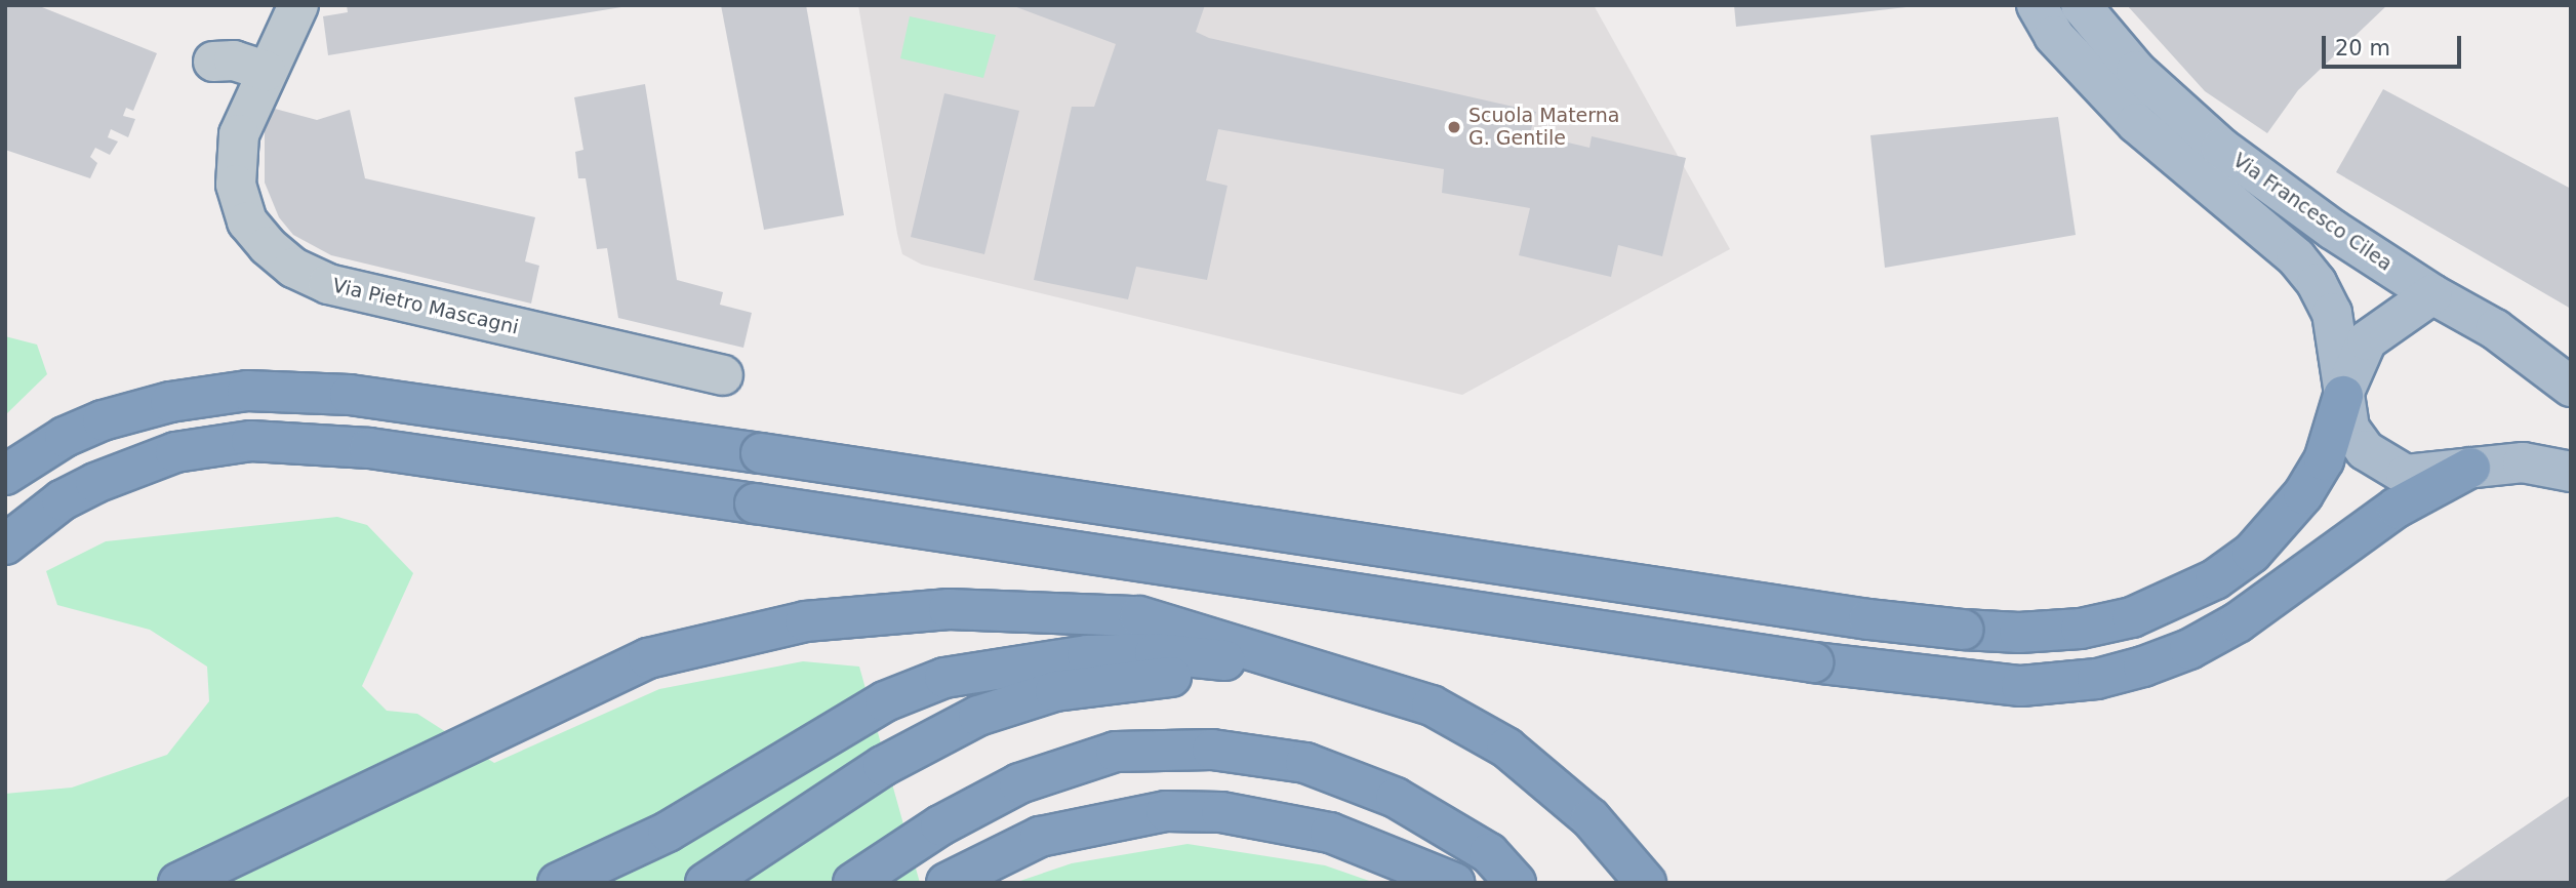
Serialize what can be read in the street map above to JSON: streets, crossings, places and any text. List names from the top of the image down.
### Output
{
  "streets": {
    "main road": ["Via Francesco Cilea"],
    "street": ["Via Pietro Mascagni"]
  },
  "places": ["Scuola Materna G. Gentile"],
  "scale_bar": "20 m"
}
